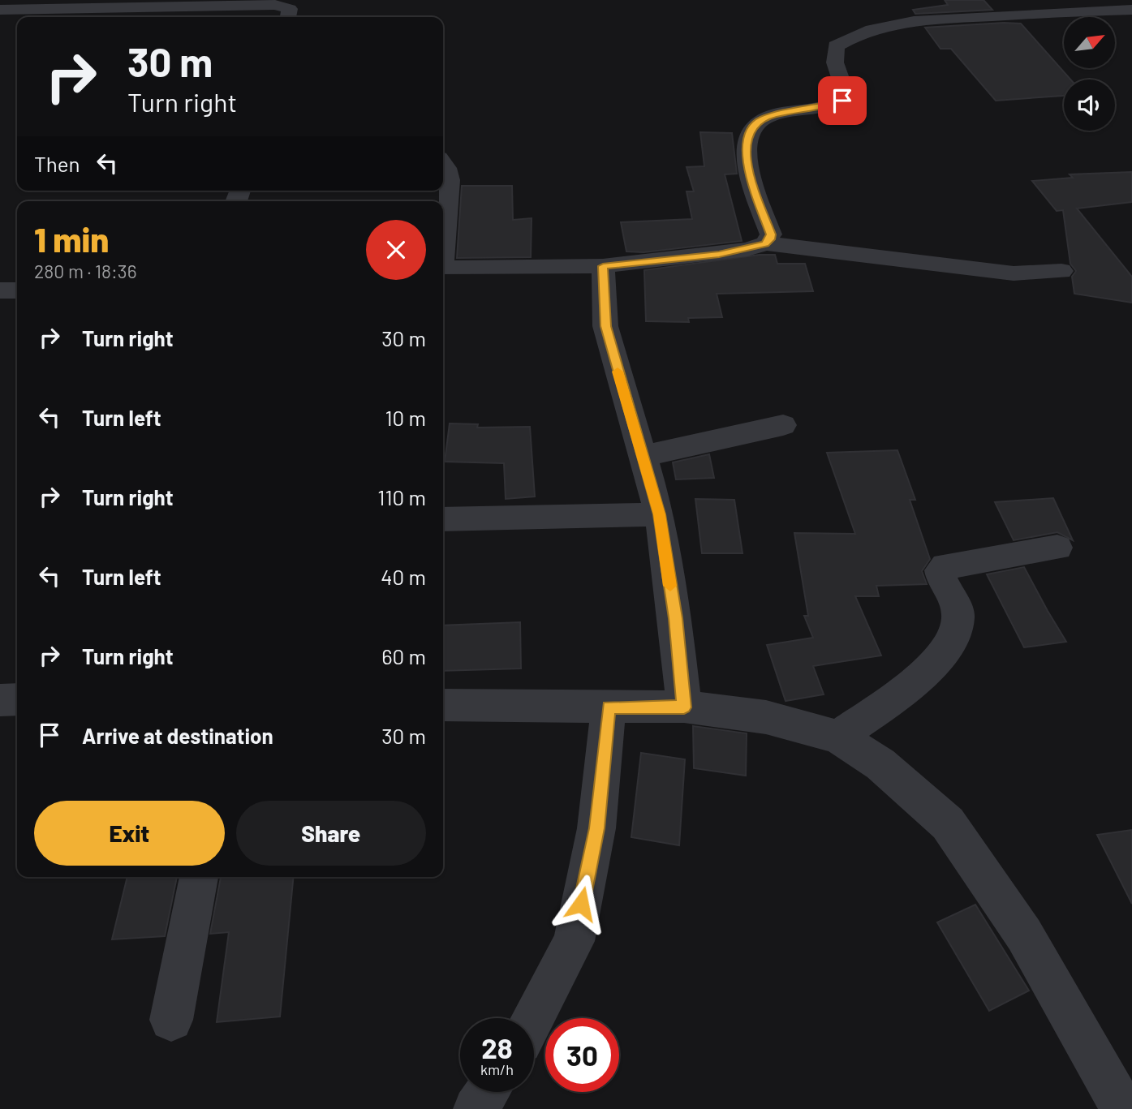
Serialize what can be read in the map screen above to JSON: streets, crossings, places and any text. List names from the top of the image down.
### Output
{
  "north": "top right",
  "page": {
    "turn": ["30 m", "Turn right"],
    "then": "Then",
    "heading": ["1 min", "280 m · 18:36"],
    "list": [
      {
        "name": "Turn right",
        "value": "30 m"
      },
      {
        "name": "Turn left",
        "value": "10 m"
      },
      {
        "name": "Turn right",
        "value": "110 m"
      },
      {
        "name": "Turn left",
        "value": "40 m"
      },
      {
        "name": "Turn right",
        "value": "60 m"
      },
      {
        "name": "Arrive at destination",
        "value": "30 m"
      }
    ],
    "buttons": ["Exit", "Share"],
    "speed": "28 km/h",
    "limit": "30"
  }
}
